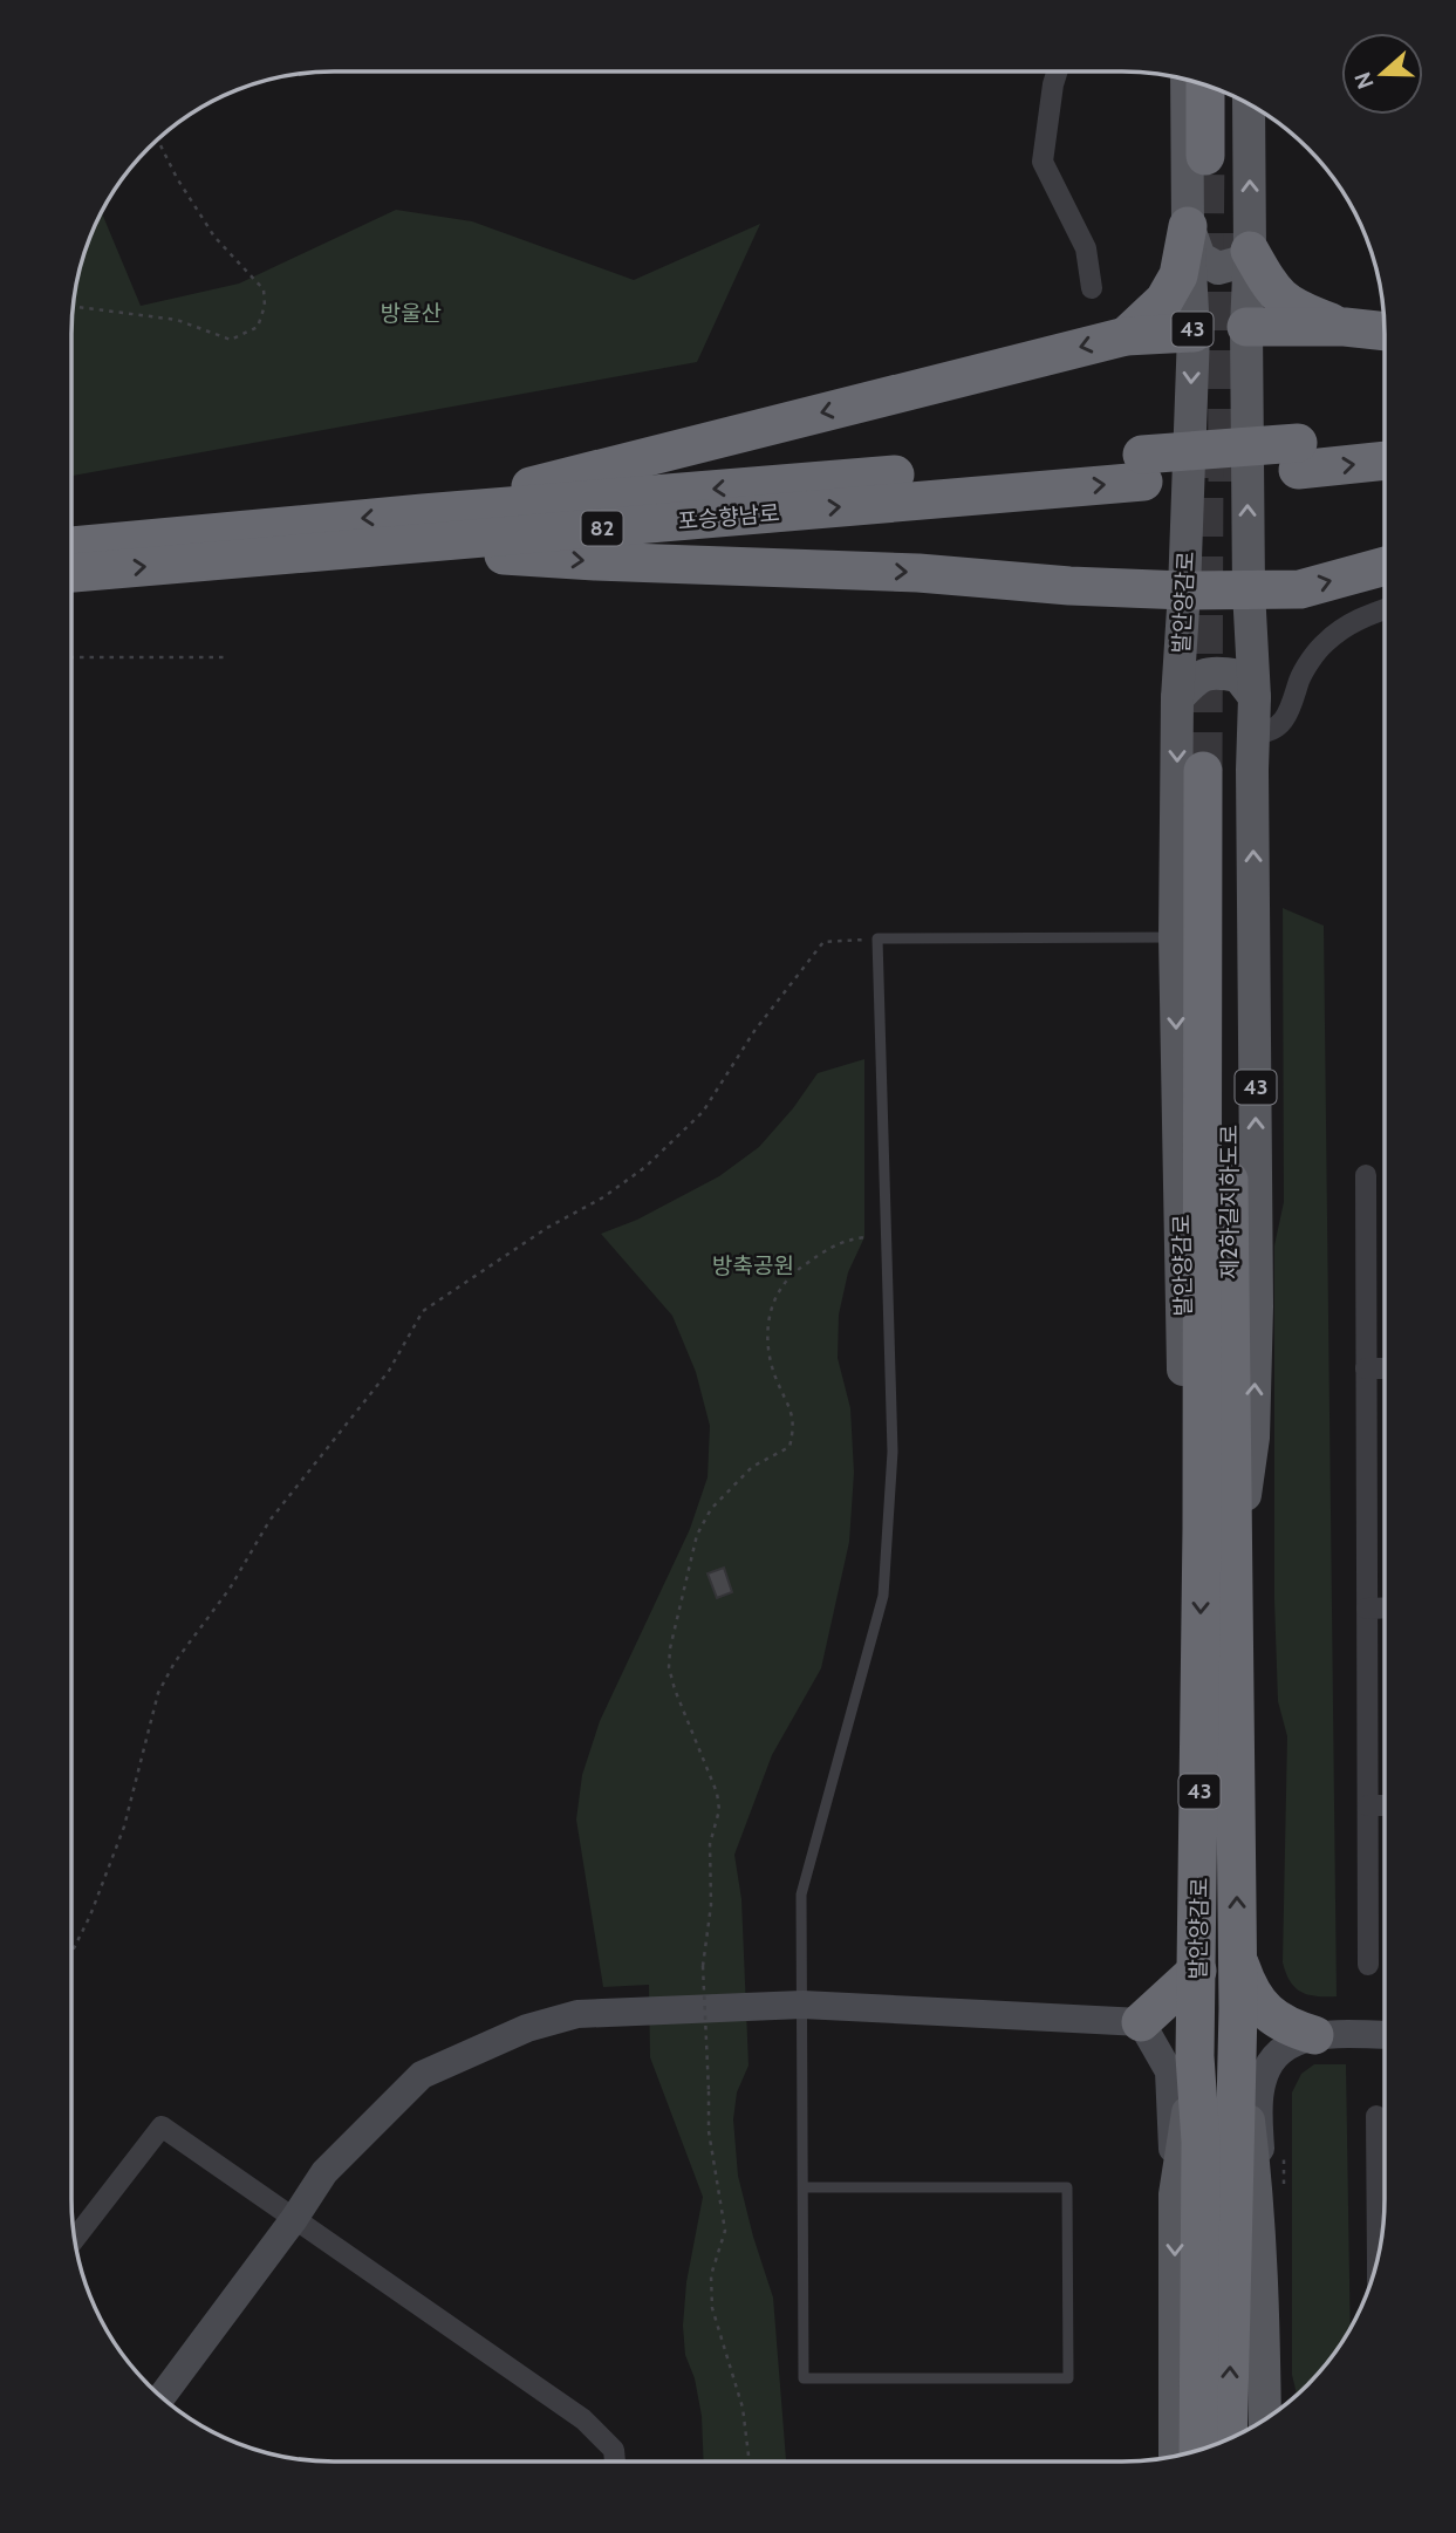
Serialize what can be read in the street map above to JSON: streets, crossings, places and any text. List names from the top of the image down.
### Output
{
  "streets": {
    "highway": [
      "43",
      "포승향남로",
      "82",
      "발안양감로",
      "제2하길지하도로"
    ]
  },
  "crossings": [
    ["43", "발안양감로"],
    ["발안양감로", "제2하길지하도로"]
  ],
  "parks": ["방울산", "방축공원"],
  "north": "left"
}
